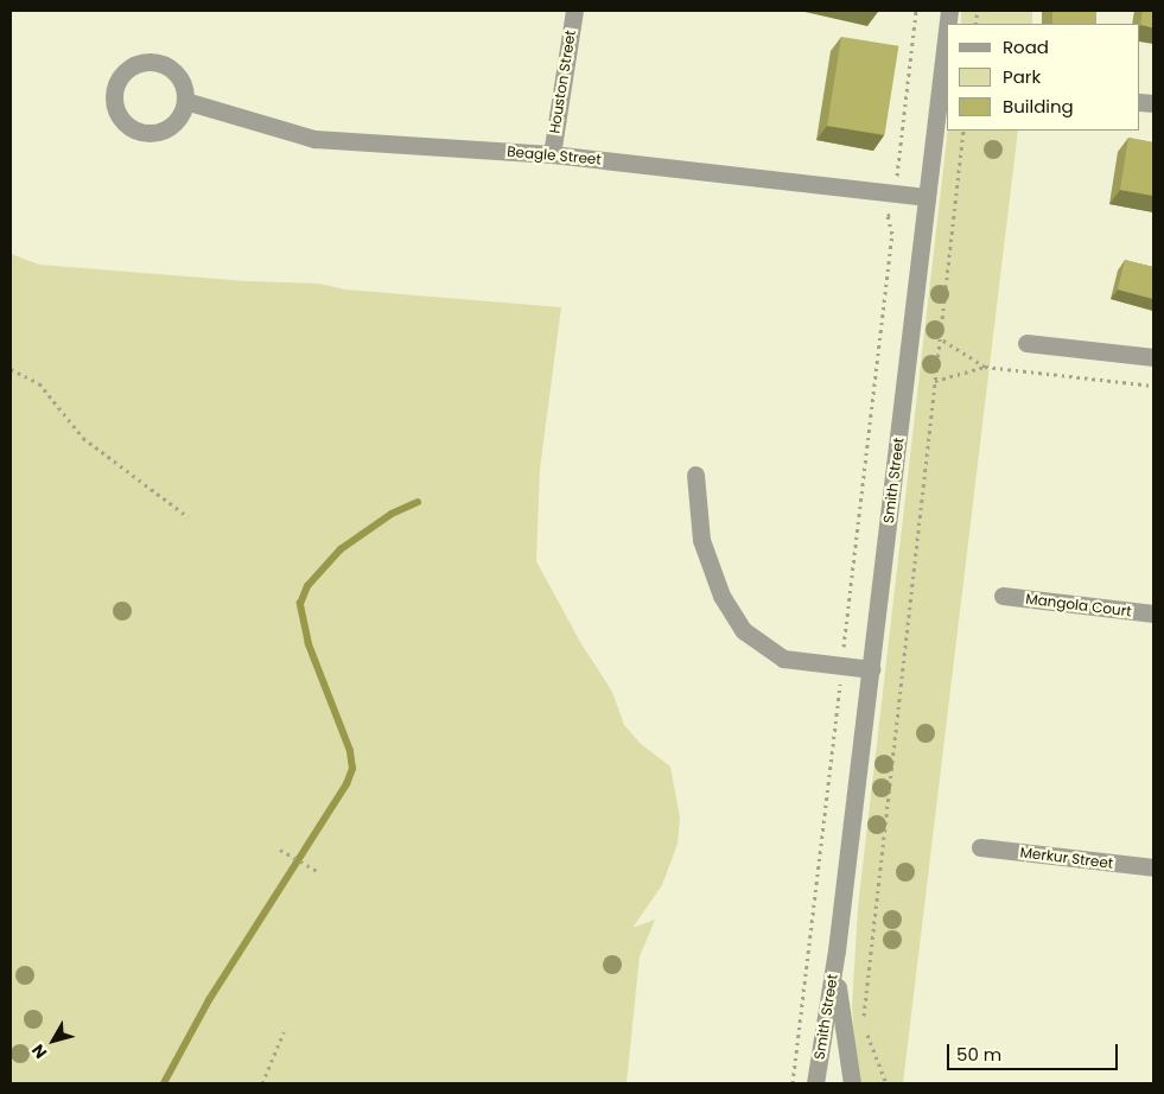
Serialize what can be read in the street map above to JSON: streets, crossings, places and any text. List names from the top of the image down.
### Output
{
  "streets": {
    "street": [
      "Houston Street",
      "Beagle Street",
      "Smith Street",
      "Mangola Court",
      "Merkur Street"
    ]
  },
  "crossings": [
    ["Houston Street", "Beagle Street"],
    ["Beagle Street", "Smith Street"]
  ],
  "legend": ["Road", "Park", "Building"],
  "scale_bar": "50 m",
  "north": "bottom left"
}
